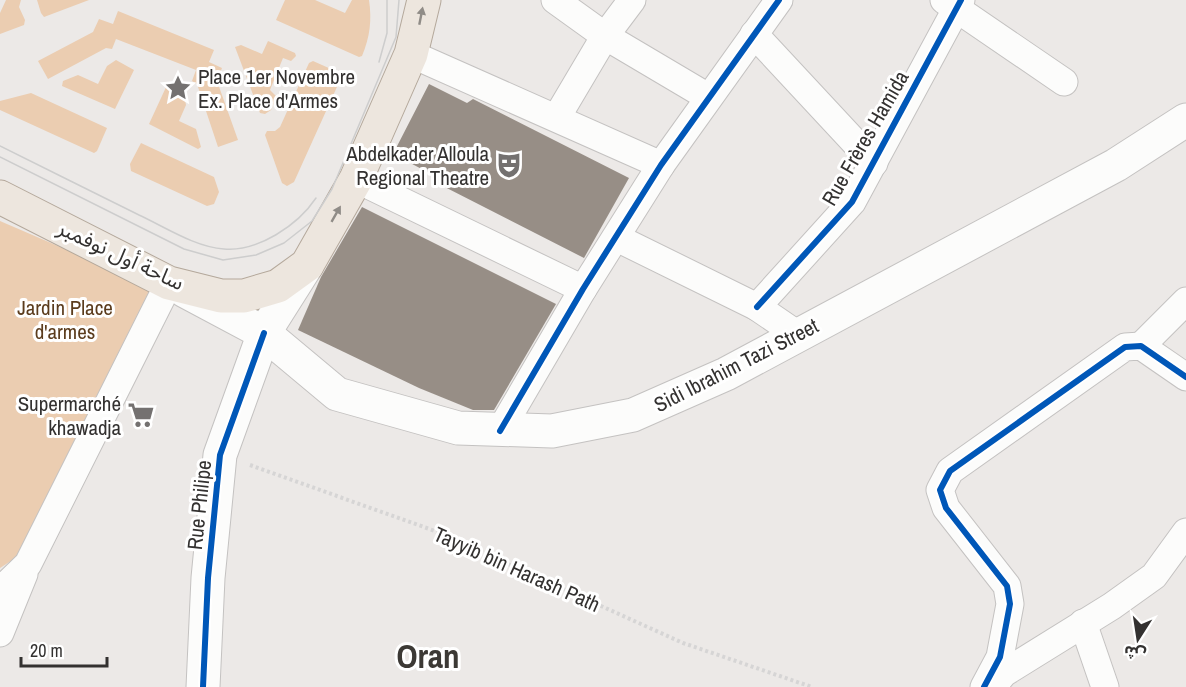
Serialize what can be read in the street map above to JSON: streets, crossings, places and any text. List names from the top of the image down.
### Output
{
  "streets": {
    "main road": ["ساحة أول نوفمبر", "Sidi Ibrahim Tazi Street", "Rue Philipe"],
    "street": ["Rue Frères Hamida"],
    "path": ["Tayyib bin Harash Path"]
  },
  "crossings": [
    ["ساحة أول نوفمبر", "Sidi Ibrahim Tazi Street"],
    ["ساحة أول نوفمبر", "Rue Philipe"],
    ["Sidi Ibrahim Tazi Street", "Rue Philipe"],
    ["Rue Philipe", "Tayyib bin Harash Path"]
  ],
  "districts": ["Oran"],
  "parks": ["Jardin Place d'armes"],
  "places": {
    "place": ["Place 1er Novembre Ex. Place d'Armes"],
    "theatre": ["Abdelkader Alloula Regional Theatre"],
    "supermarket": ["Supermarché khawadja"]
  },
  "scale_bar": "20 m",
  "north": "bottom"
}
